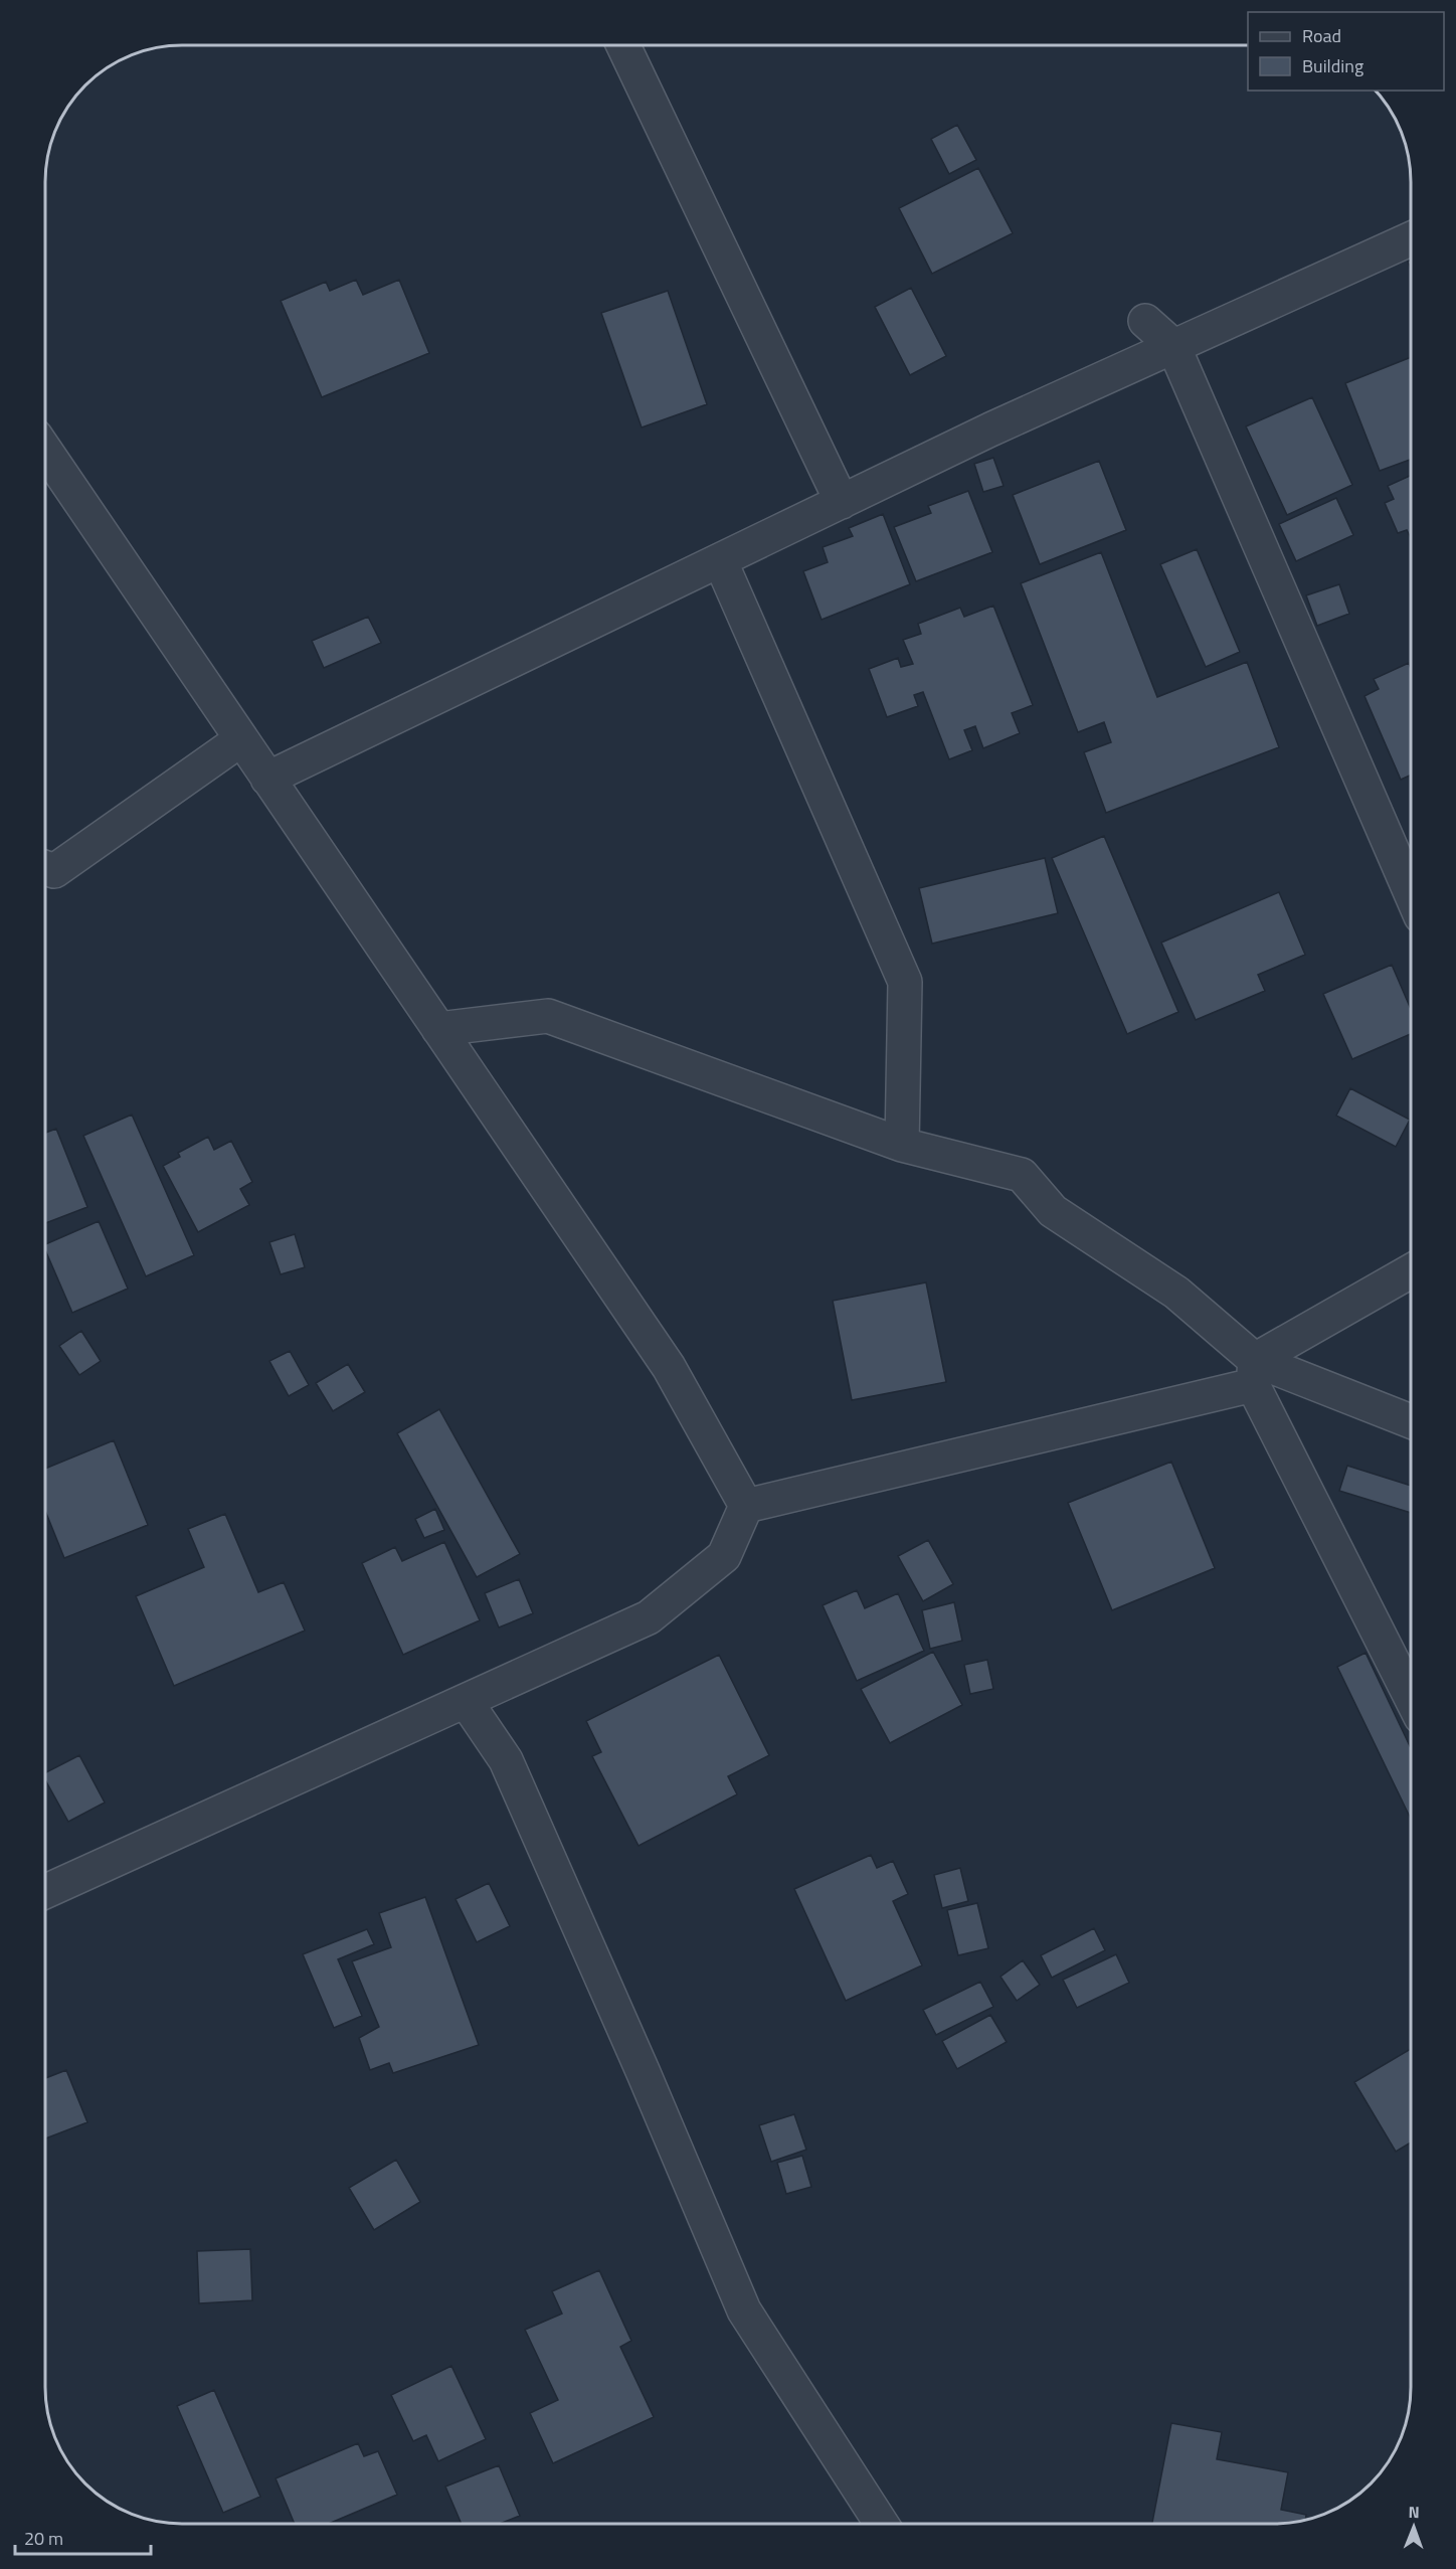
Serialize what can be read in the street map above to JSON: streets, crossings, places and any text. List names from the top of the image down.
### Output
{
  "legend": ["Road", "Building"],
  "scale_bar": "20 m",
  "north": "top"
}
